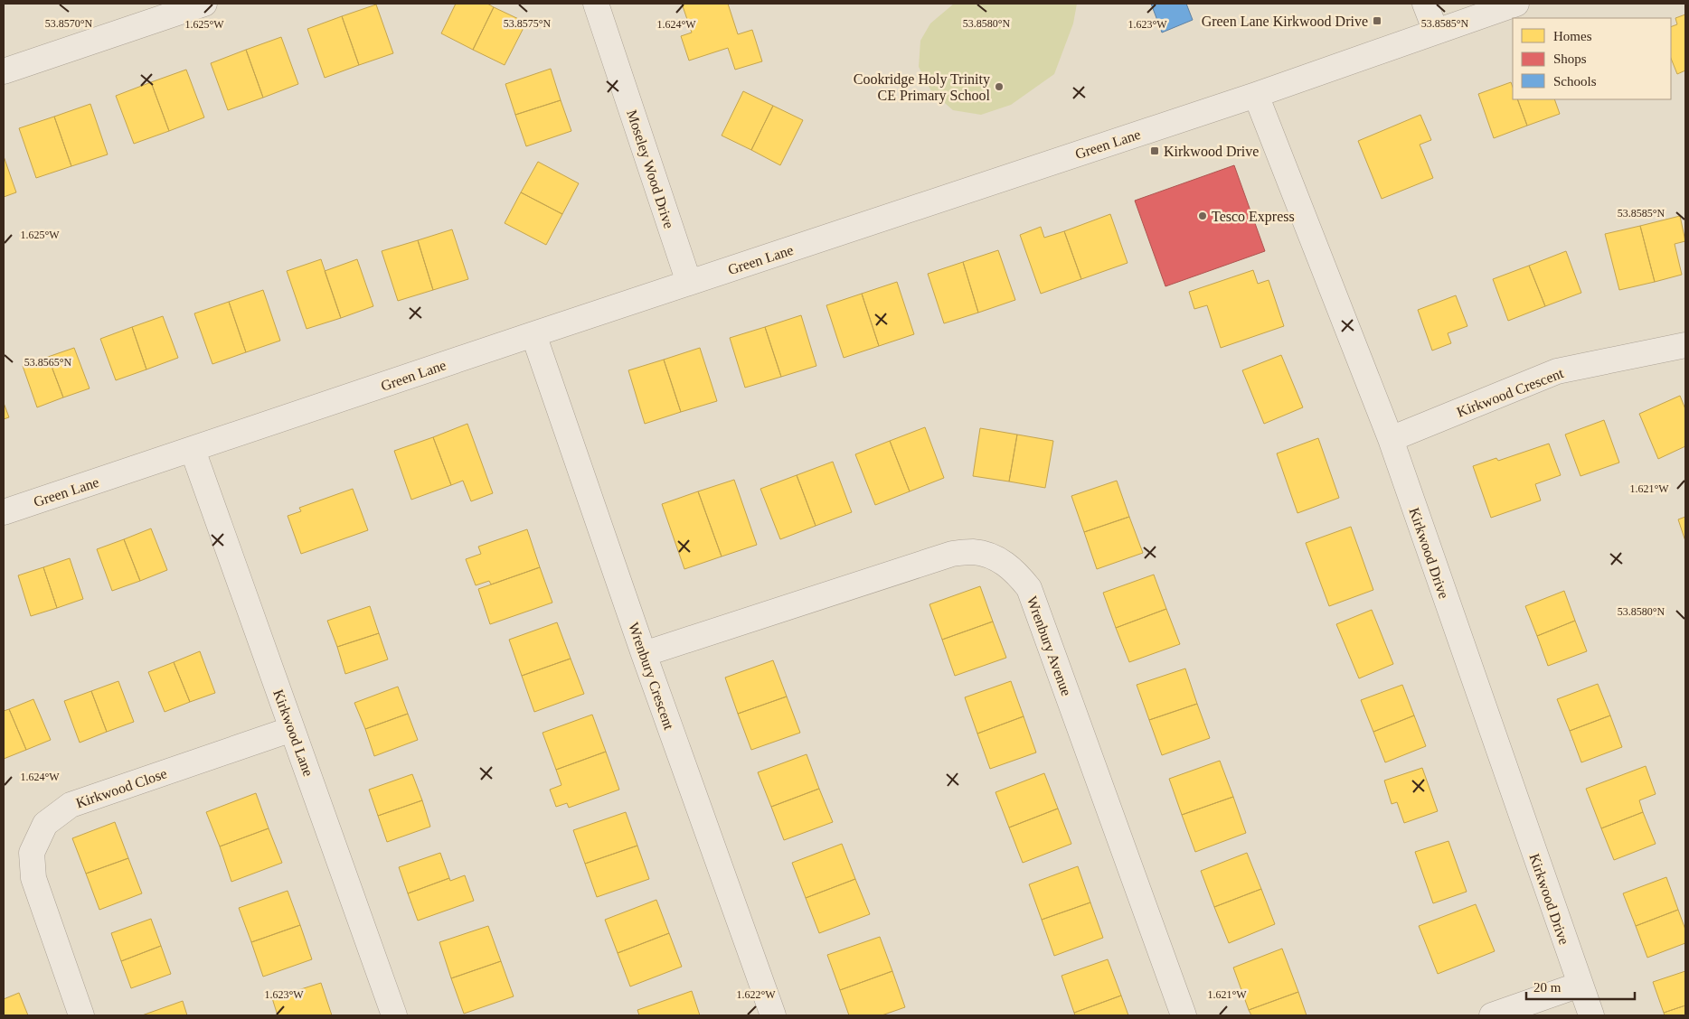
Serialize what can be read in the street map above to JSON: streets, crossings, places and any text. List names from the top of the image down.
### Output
{
  "streets": {
    "street": [
      "Green Lane",
      "Moseley Wood Drive",
      "Kirkwood Crescent",
      "Kirkwood Drive",
      "Wrenbury Avenue",
      "Wrenbury Crescent",
      "Kirkwood Lane",
      "Kirkwood Close"
    ]
  },
  "crossings": [
    ["Green Lane", "Moseley Wood Drive"],
    ["Green Lane", "Kirkwood Drive"],
    ["Green Lane", "Wrenbury Crescent"],
    ["Green Lane", "Kirkwood Lane"],
    ["Kirkwood Crescent", "Kirkwood Drive"],
    ["Wrenbury Avenue", "Wrenbury Crescent"],
    ["Kirkwood Lane", "Kirkwood Close"]
  ],
  "places": {
    "transit": ["Green Lane Kirkwood Drive", "Kirkwood Drive"],
    "other": ["Cookridge Holy Trinity CE Primary School", "Tesco Express"]
  },
  "legend": ["Homes", "Shops", "Schools"],
  "scale_bar": "20 m",
  "coordinates": [
    "53.8570°N",
    "53.8575°N",
    "53.8580°N",
    "53.8585°N",
    "1.624°W",
    "1.623°W",
    "1.625°W",
    "53.8565°N",
    "1.621°W",
    "1.622°W"
  ]
}
